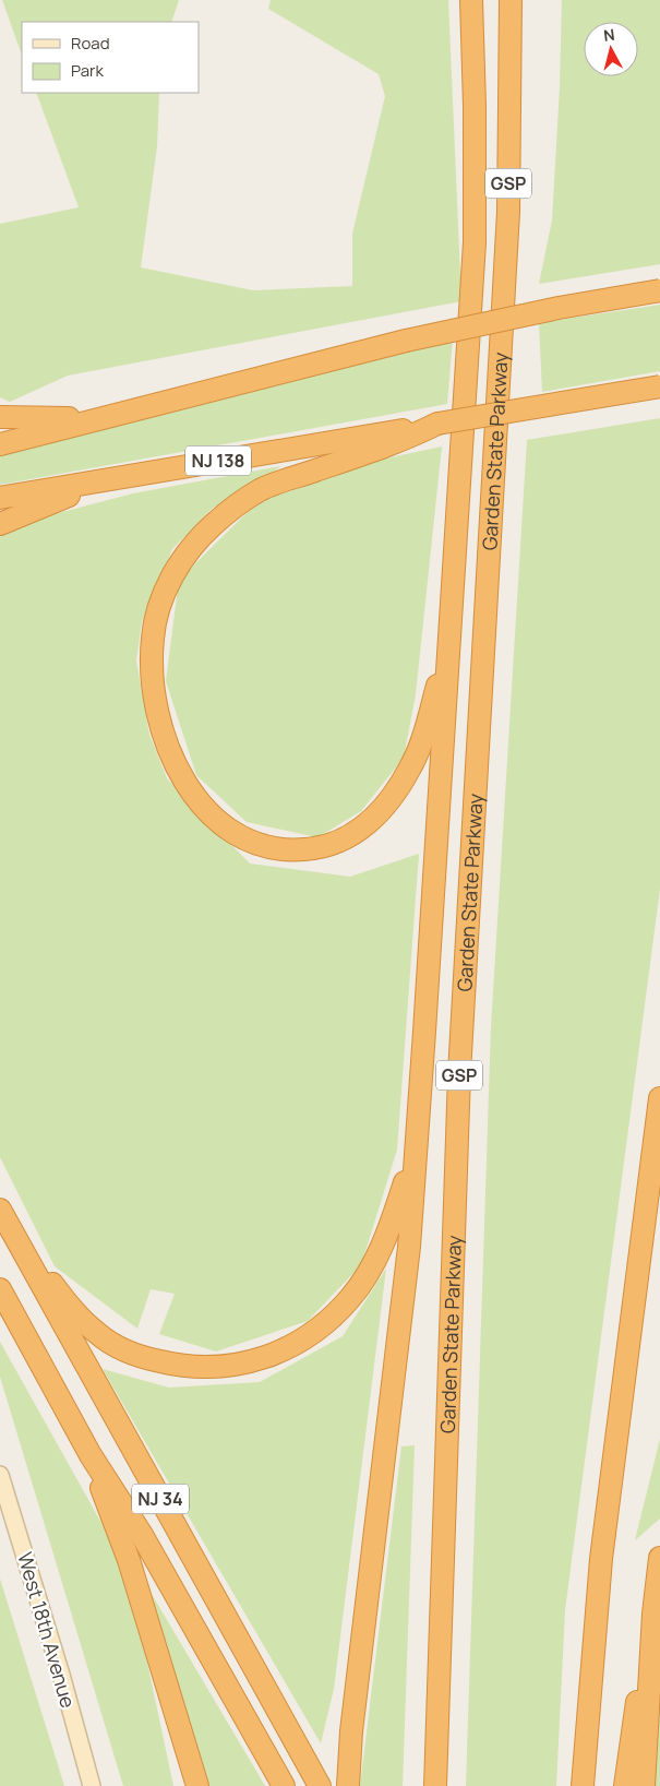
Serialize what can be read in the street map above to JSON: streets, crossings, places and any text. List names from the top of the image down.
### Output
{
  "streets": {
    "highway": [
      "GSP",
      "Garden State Parkway",
      "NJ 138",
      "NJ 34"
    ],
    "street": ["West 18th Avenue"]
  },
  "legend": ["Road", "Park"],
  "north": "top"
}
